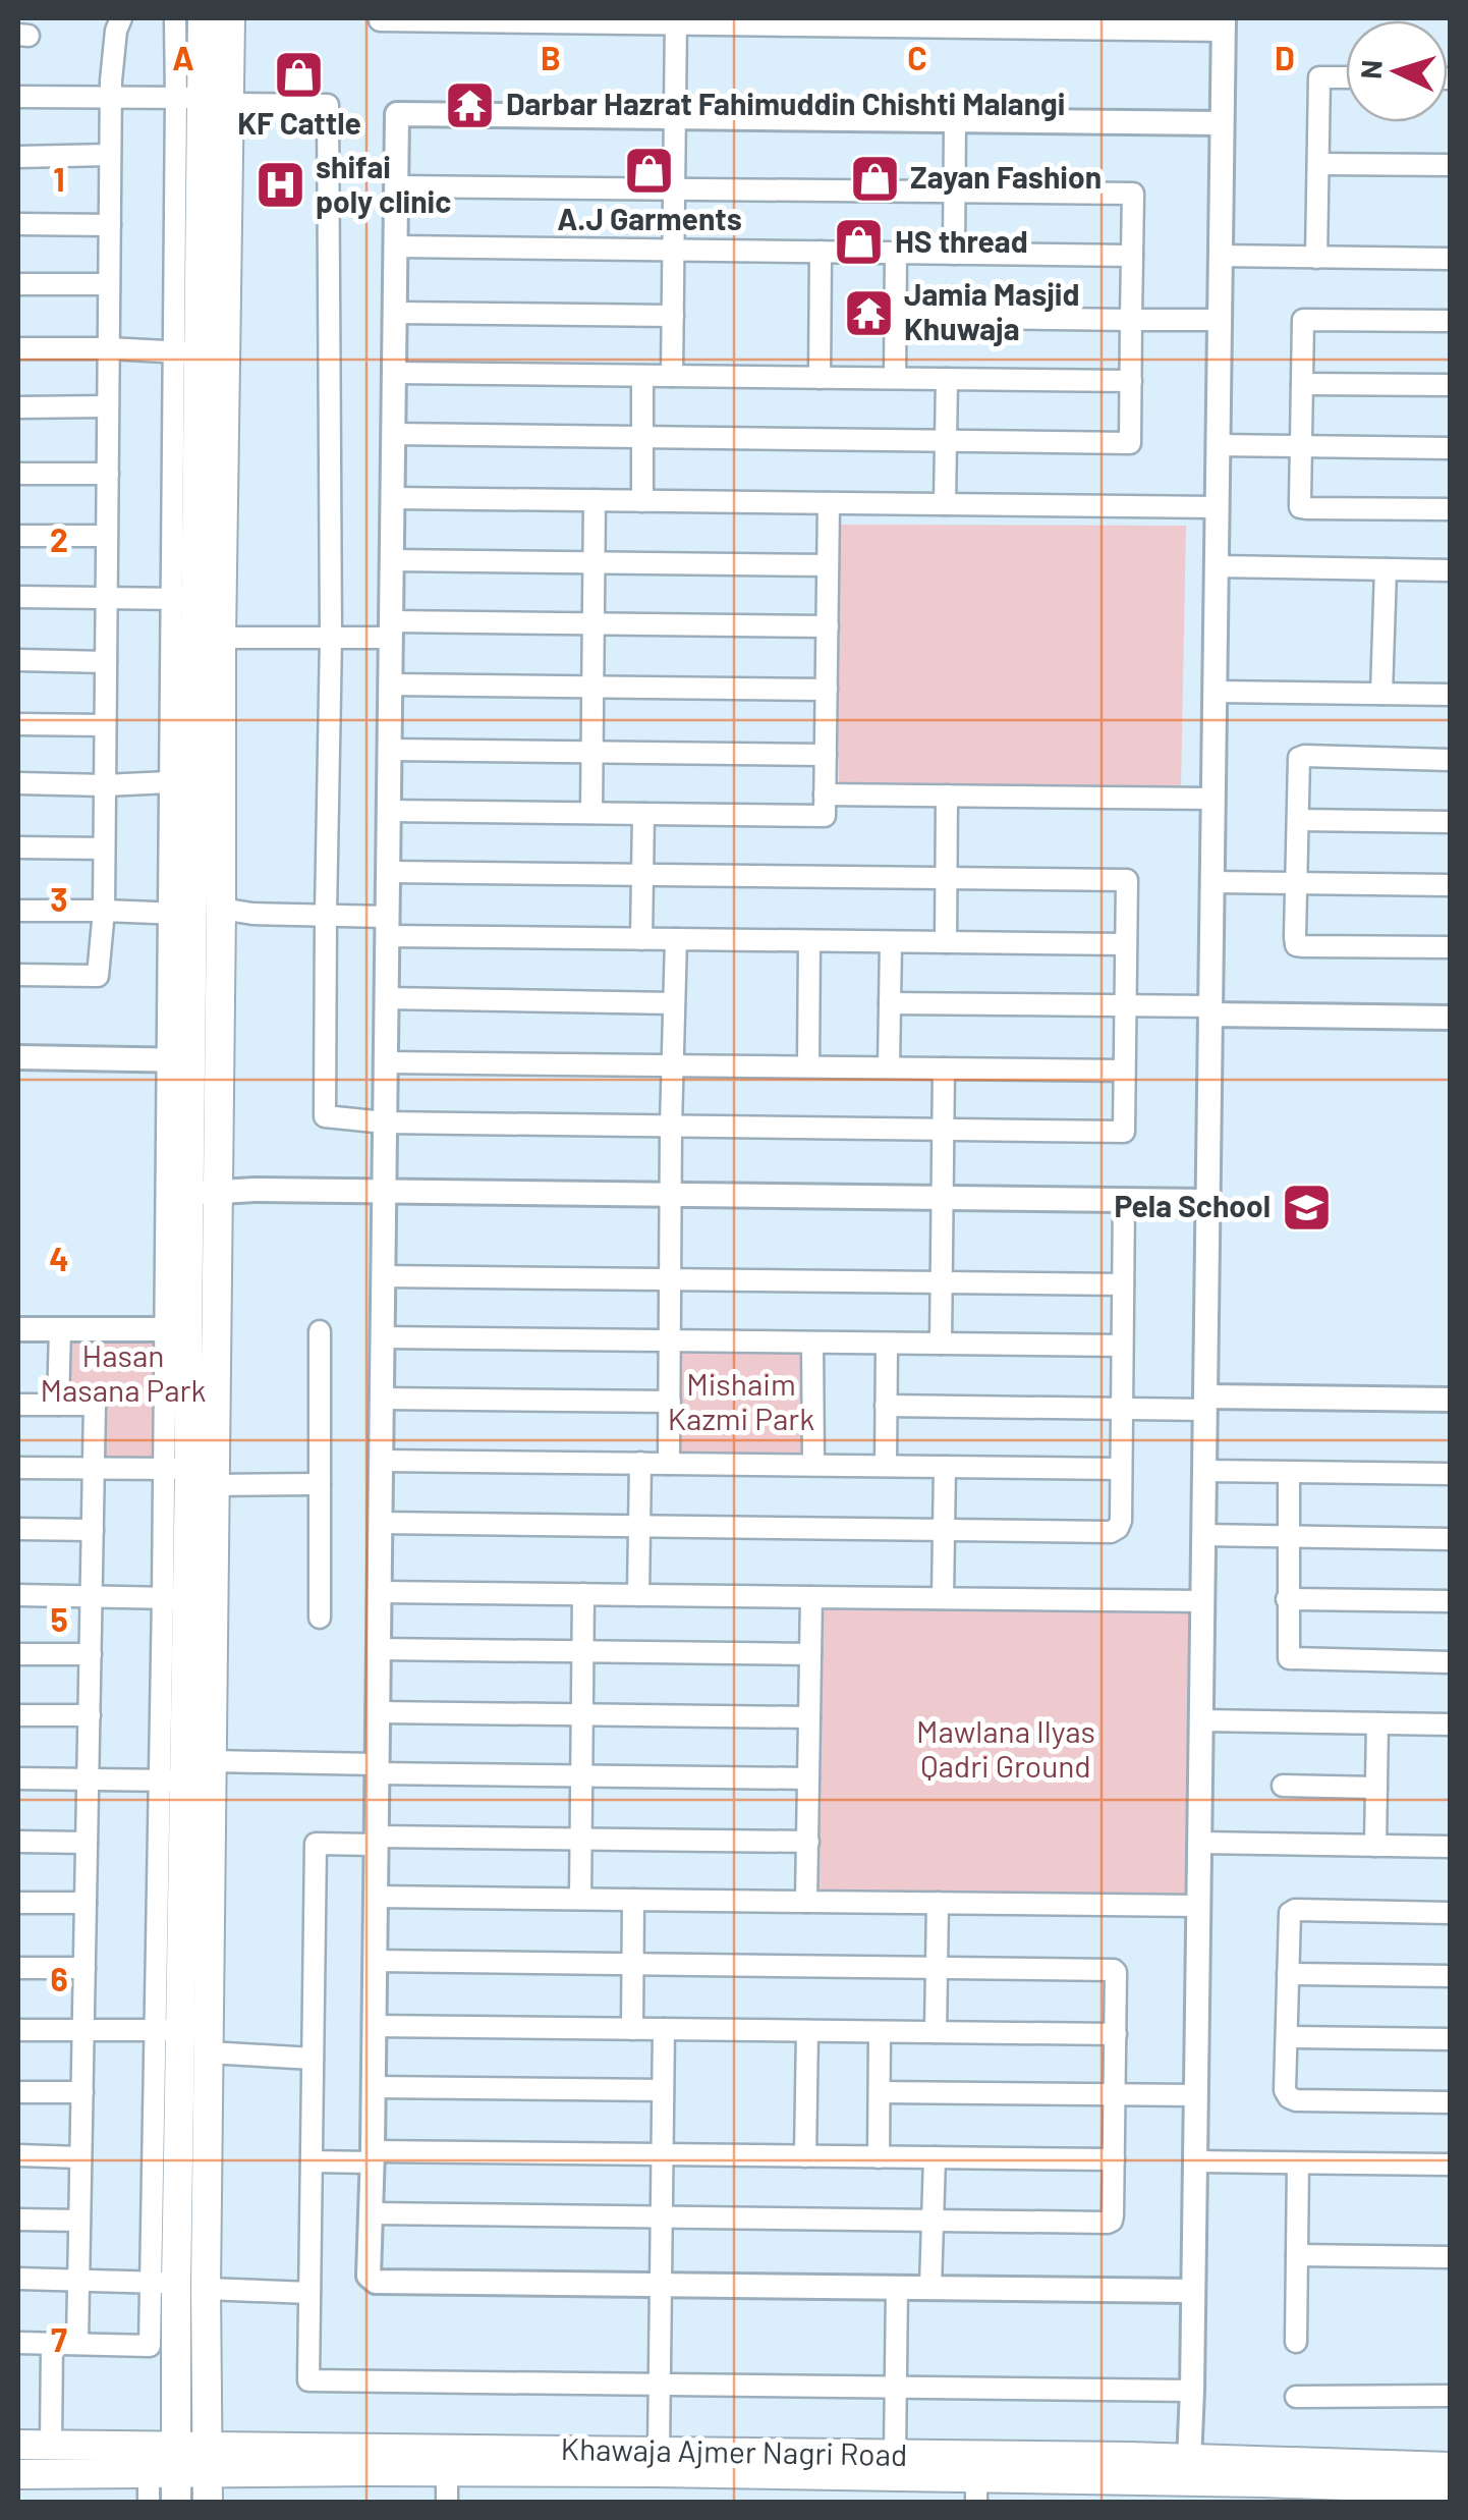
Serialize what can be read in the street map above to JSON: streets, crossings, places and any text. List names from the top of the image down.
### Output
{
  "streets": {
    "main road": ["Khawaja Ajmer Nagri Road"]
  },
  "parks": ["Hasan Masana Park", "Mishaim Kazmi Park", "Mawlana Ilyas Qadri Ground"],
  "places": {
    "shop": [
      "KF Cattle",
      "A.J Garments",
      "Zayan Fashion",
      "HS thread"
    ],
    "temple": ["Darbar Hazrat Fahimuddin Chishti Malangi", "Jamia Masjid Khuwaja"],
    "hospital": ["shifai poly clinic"],
    "school or university": ["Pela School"]
  },
  "north": "left",
  "grid": {
    "columns": [
      "A",
      "B",
      "C",
      "D"
    ],
    "rows": [
      "1",
      "2",
      "3",
      "4",
      "5",
      "6",
      "7"
    ]
  }
}
